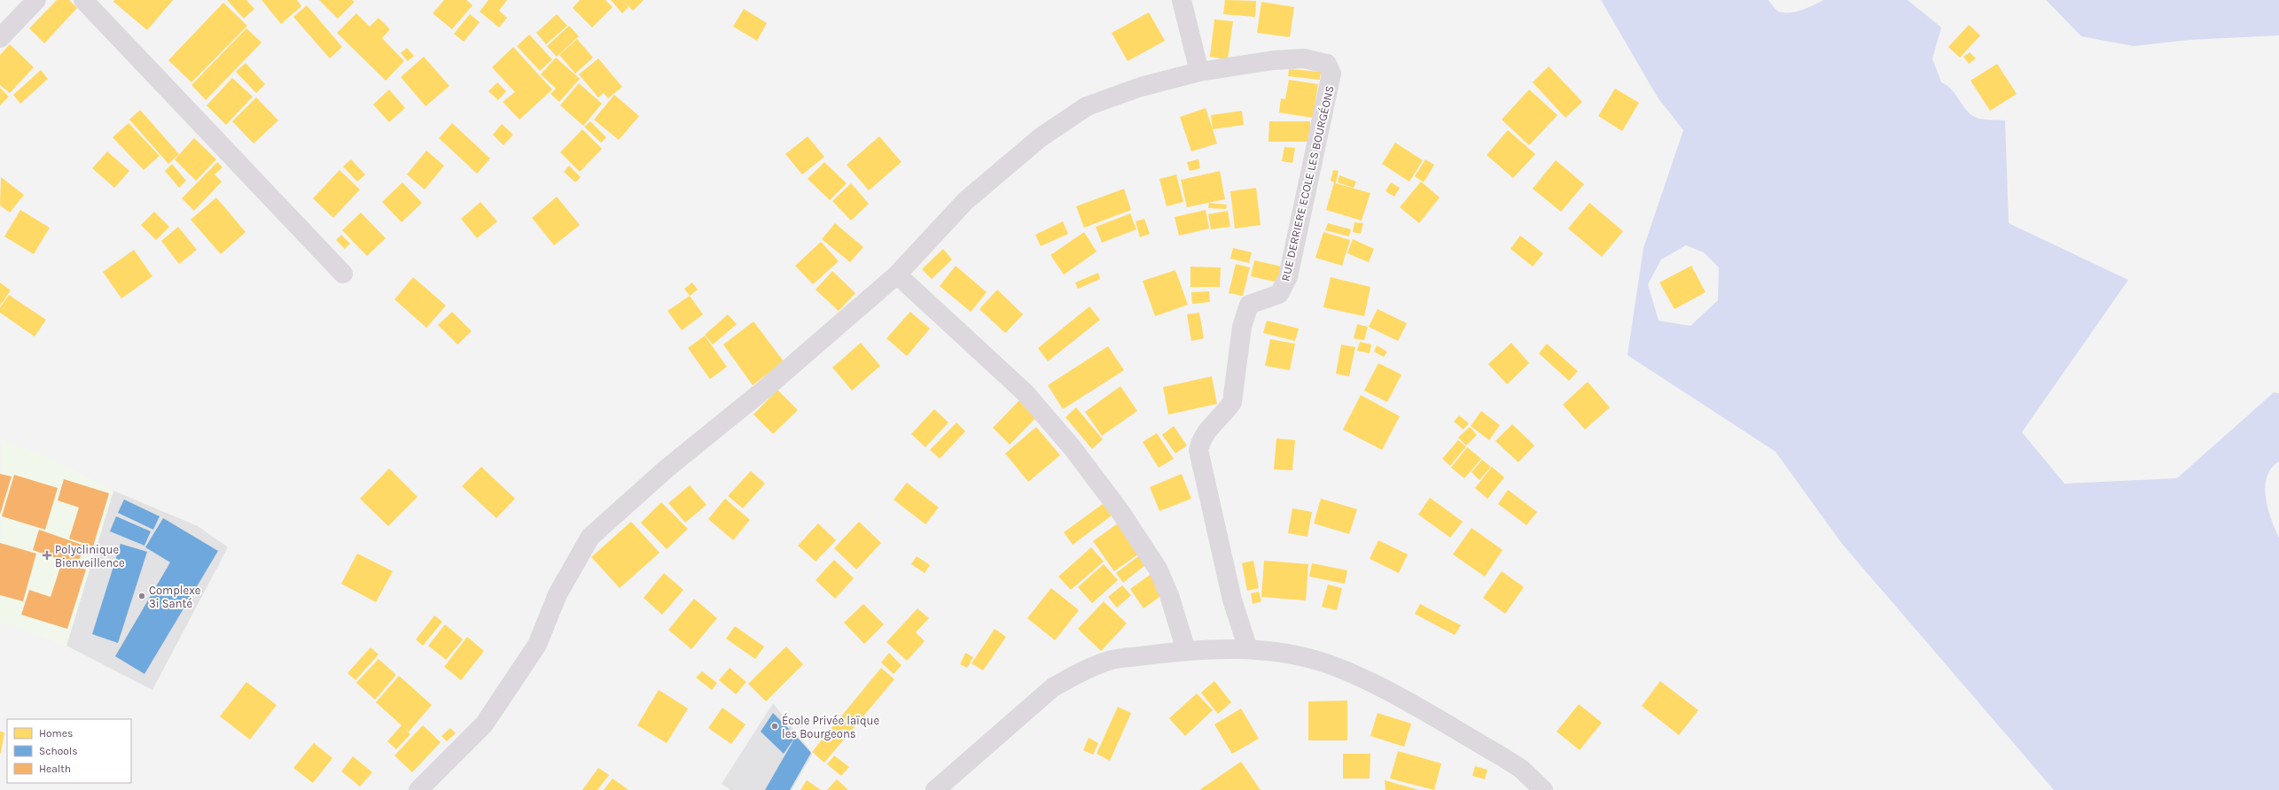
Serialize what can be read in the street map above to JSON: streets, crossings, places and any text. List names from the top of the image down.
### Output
{
  "streets": {
    "street": ["RUE DERRIERE ECOLE LES BOURGÉONS"]
  },
  "places": {
    "health": ["Polyclinique Bienveillence"],
    "other": ["Complexe 3i Santé", "École Privée laïque les Bourgeons"]
  },
  "legend": ["Homes", "Schools", "Health"]
}
